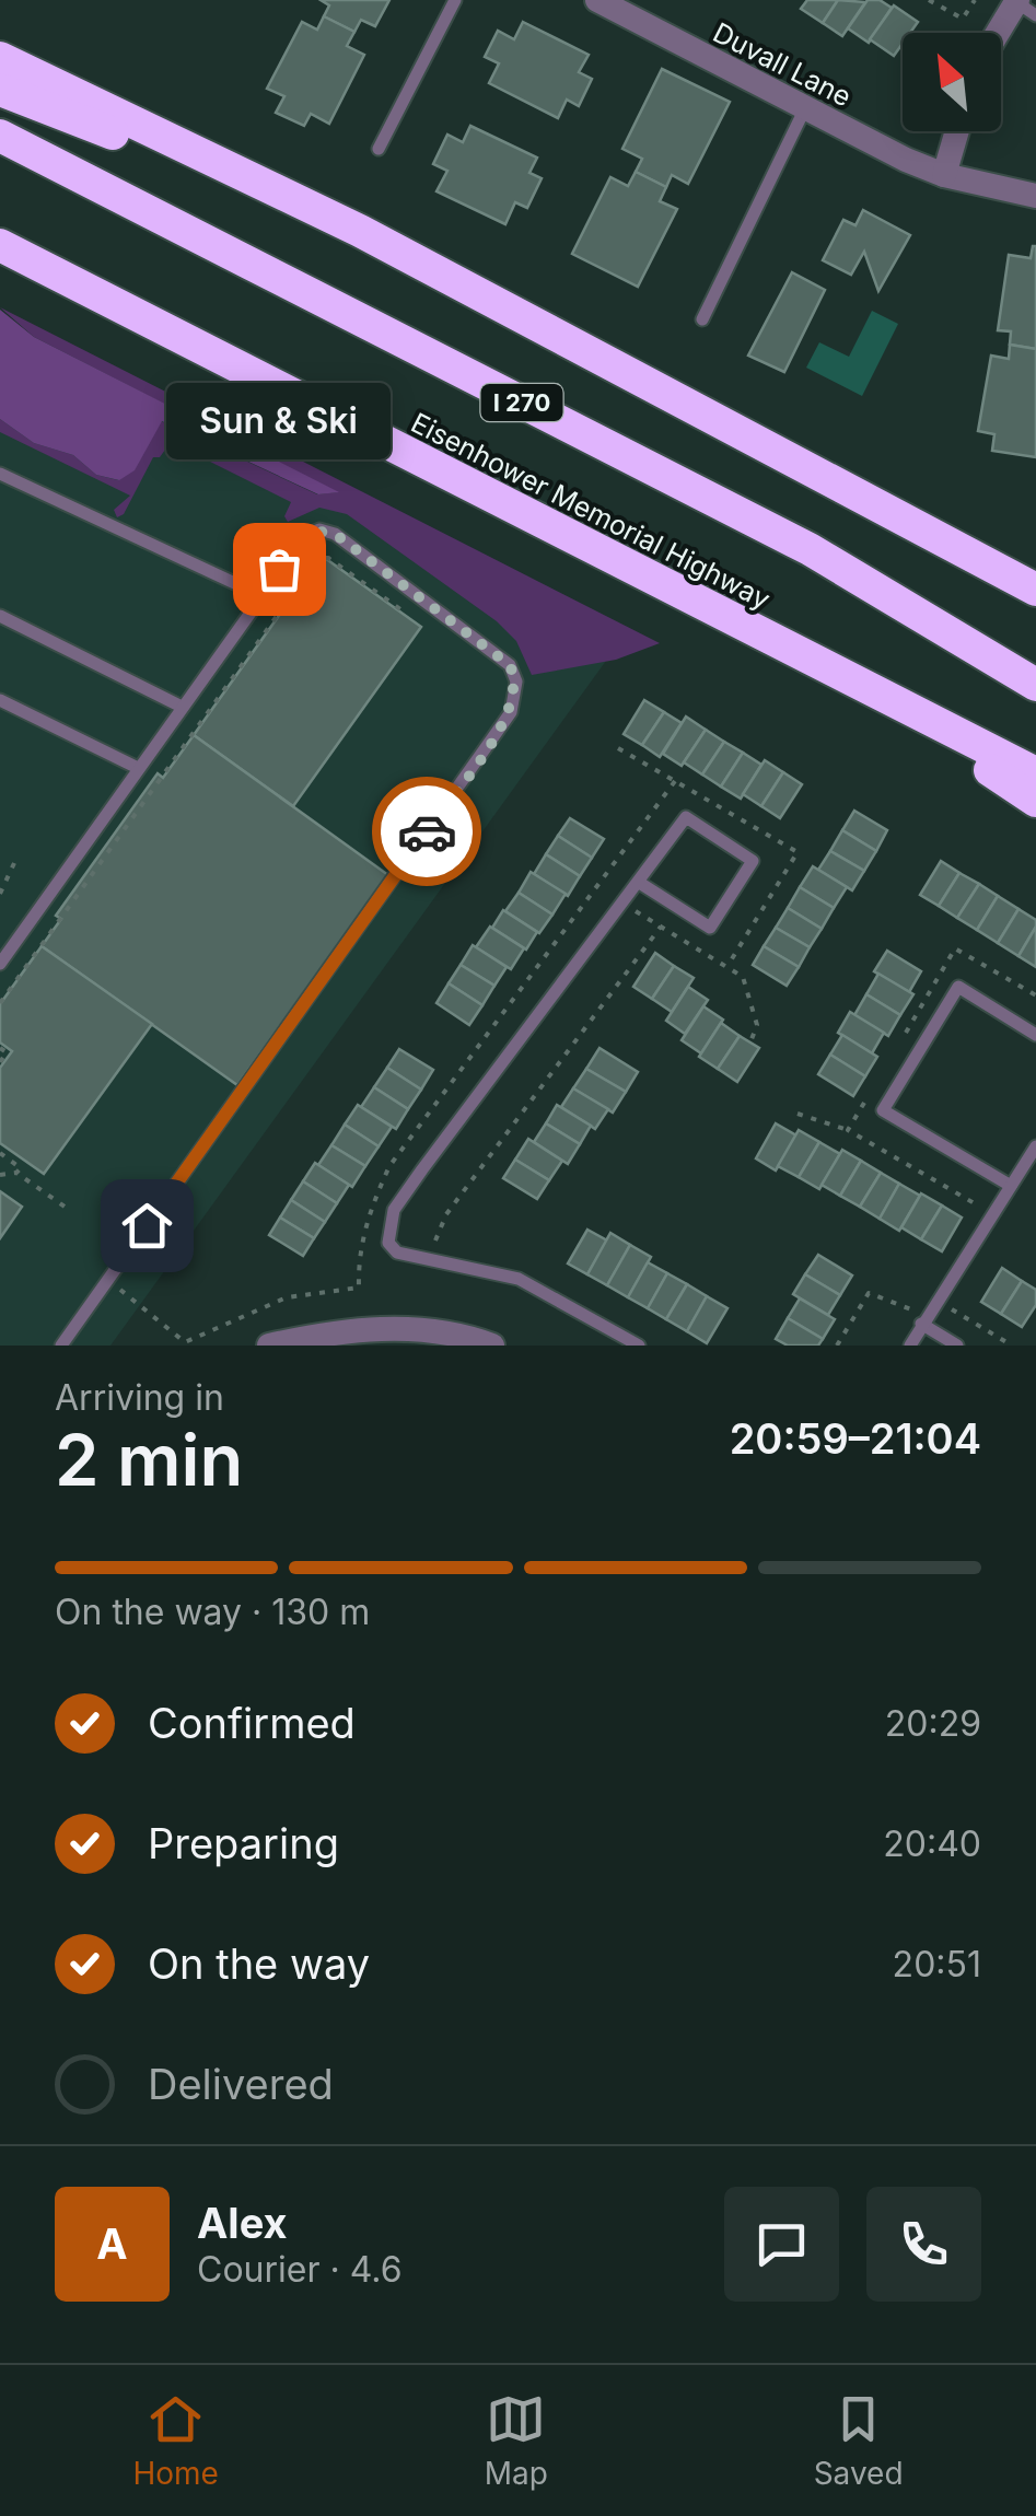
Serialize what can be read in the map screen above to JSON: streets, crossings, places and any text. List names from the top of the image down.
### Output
{
  "streets": {
    "highway": ["I 270", "Eisenhower Memorial Highway"],
    "street": ["Duvall Lane"]
  },
  "places": ["Sun & Ski"],
  "north": "top left",
  "page": {
    "bubble": "Sun & Ski",
    "heading": ["2 min", "Arriving in", "20:59–21:04"],
    "panel": ["Alex", "Courier · 4.6"],
    "bar": "On the way · 130 m",
    "list": [
      ["Confirmed", "20:29"],
      ["Preparing", "20:40"],
      ["On the way", "20:51"],
      "Delivered"
    ],
    "round": "A",
    "tabs": ["Home", "Map", "Saved"]
  }
}
